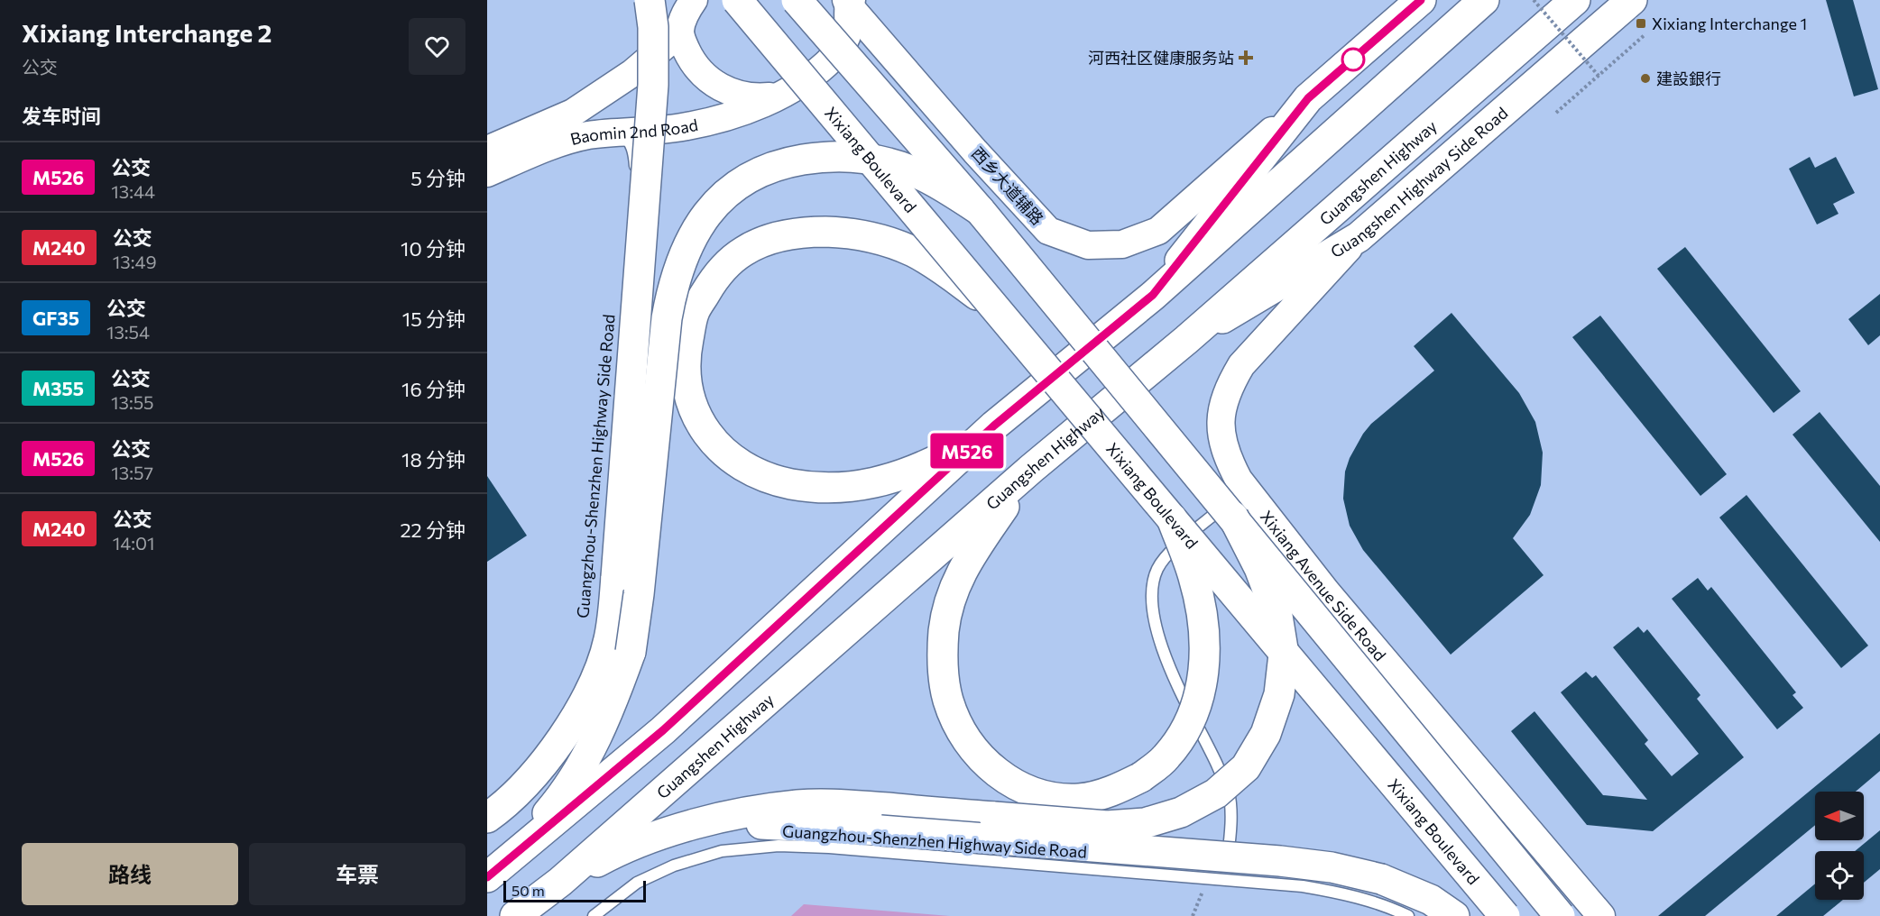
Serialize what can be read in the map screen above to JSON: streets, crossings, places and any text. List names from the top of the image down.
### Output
{
  "streets": {
    "main road": ["Xixiang Boulevard", "Guangshen Highway", "Guangshen Highway Side Road"],
    "street": ["Baomin 2nd Road", "西乡大道辅路", "Xixiang Avenue Side Road"],
    "lane": ["Guangzhou-Shenzhen Highway Side Road"]
  },
  "crossings": [
    ["Baomin 2nd Road", "西乡大道辅路"],
    ["Baomin 2nd Road", "Guangzhou-Shenzhen Highway Side Road"],
    ["Guangshen Highway", "Guangshen Highway Side Road"],
    ["Guangshen Highway Side Road", "Xixiang Avenue Side Road"]
  ],
  "places": {
    "transit": ["Xixiang Interchange 1"],
    "health": ["河西社区健康服务站"],
    "other": ["建設銀行"]
  },
  "lines": ["bus line M526"],
  "scale_bar": "50 m",
  "north": "left",
  "page": {
    "heading": [
      ["Xixiang Interchange 2", "公交"],
      "发车时间"
    ],
    "on_map": "M526",
    "list": [
      {
        "mark": "M526",
        "name": "公交",
        "note": "13:44",
        "value": "5 分钟"
      },
      {
        "mark": "M240",
        "name": "公交",
        "note": "13:49",
        "value": "10 分钟"
      },
      {
        "mark": "GF35",
        "name": "公交",
        "note": "13:54",
        "value": "15 分钟"
      },
      {
        "mark": "M355",
        "name": "公交",
        "note": "13:55",
        "value": "16 分钟"
      },
      {
        "mark": "M526",
        "name": "公交",
        "note": "13:57",
        "value": "18 分钟"
      },
      {
        "mark": "M240",
        "name": "公交",
        "note": "14:01",
        "value": "22 分钟"
      }
    ],
    "buttons": ["路线", "车票"],
    "scale": "50 m"
  }
}
